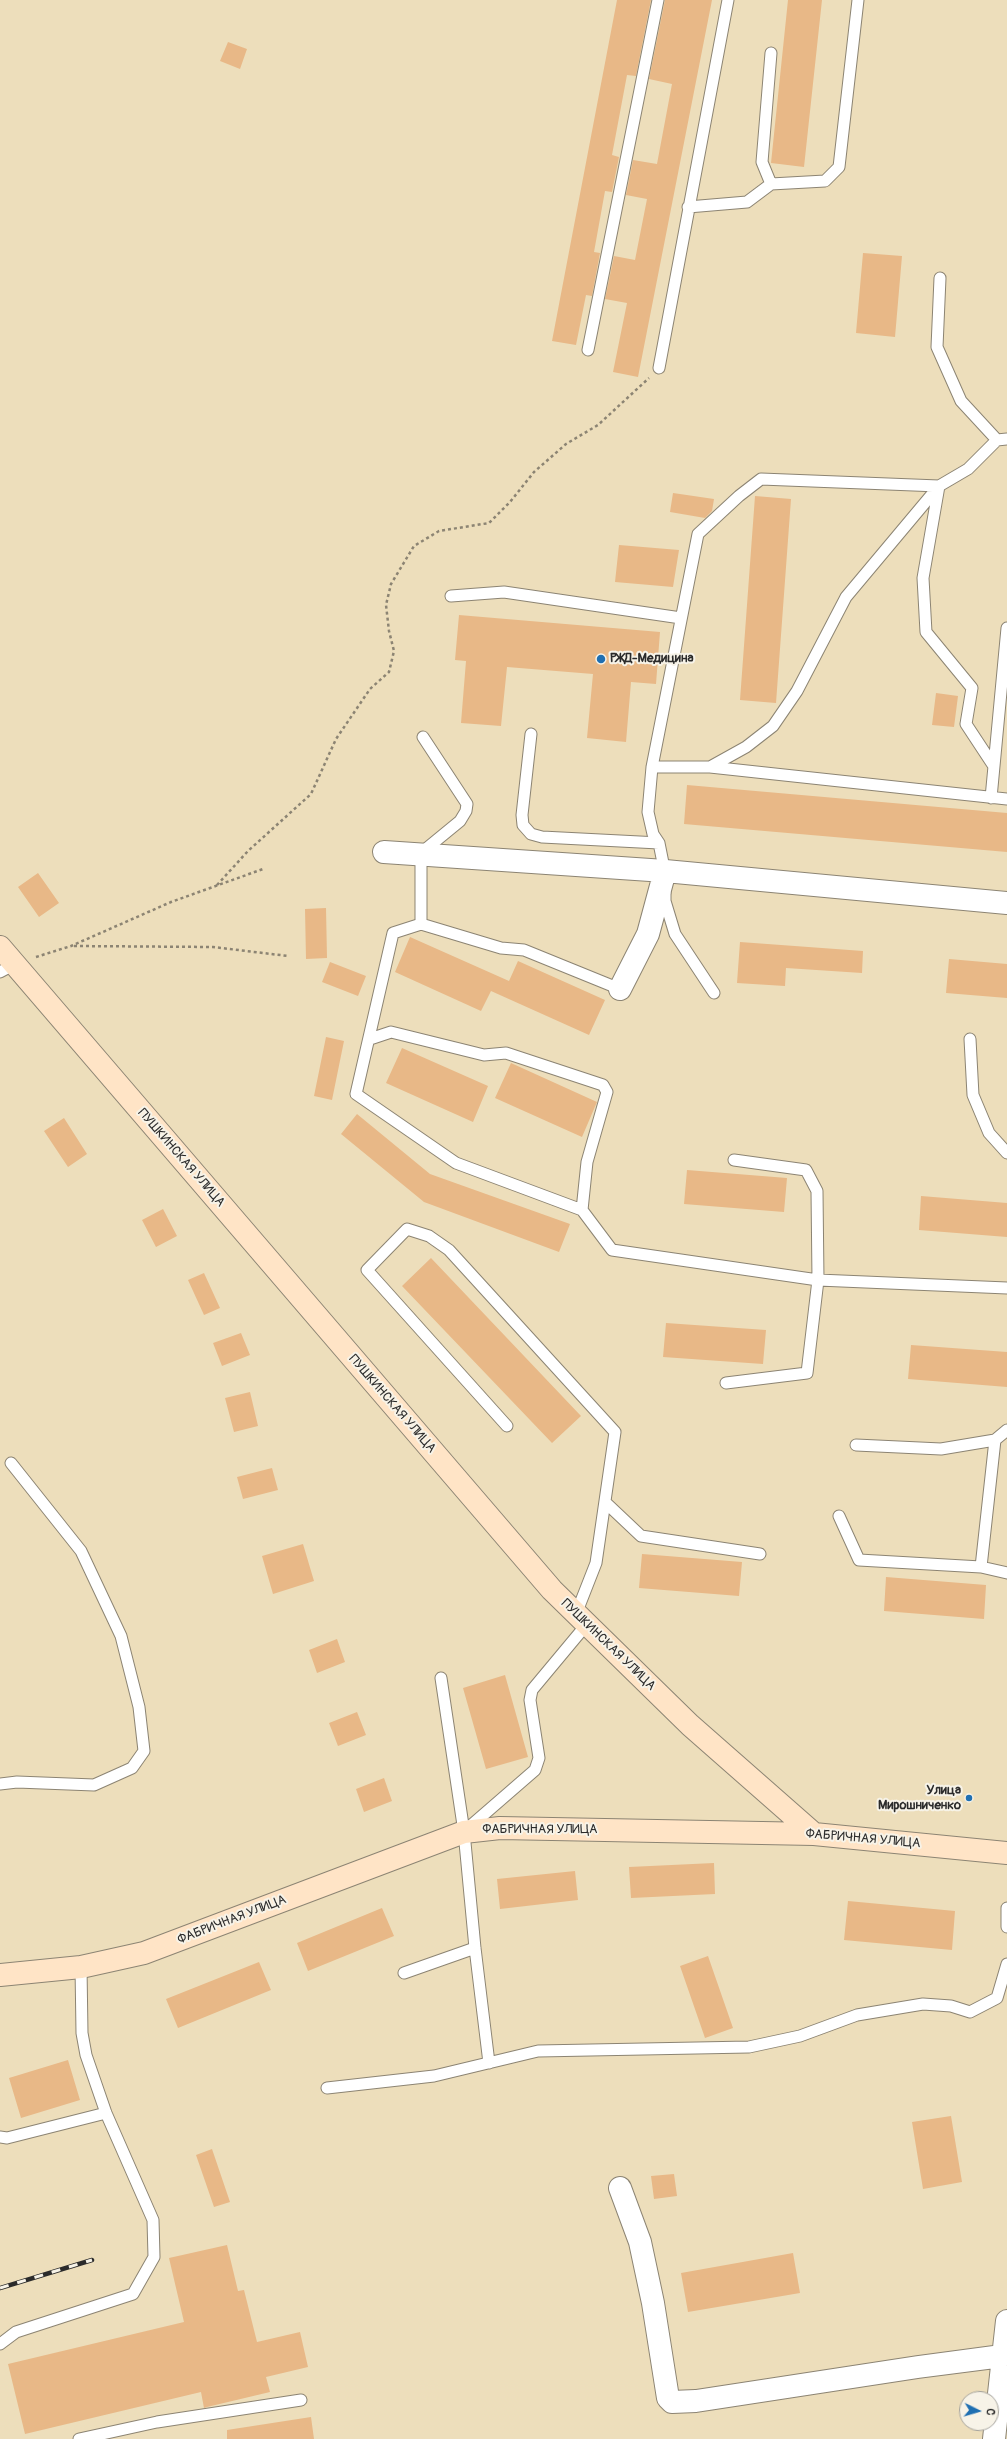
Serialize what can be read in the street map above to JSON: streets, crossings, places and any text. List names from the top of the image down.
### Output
{
  "streets": {
    "main road": ["ПУШКИНСКАЯ УЛИЦА", "ФАБРИЧНАЯ УЛИЦА"]
  },
  "crossings": [
    ["ПУШКИНСКАЯ УЛИЦА", "ФАБРИЧНАЯ УЛИЦА"]
  ],
  "places": ["РЖД-Медицина", "Улица Мирошниченко"],
  "north": "right"
}
